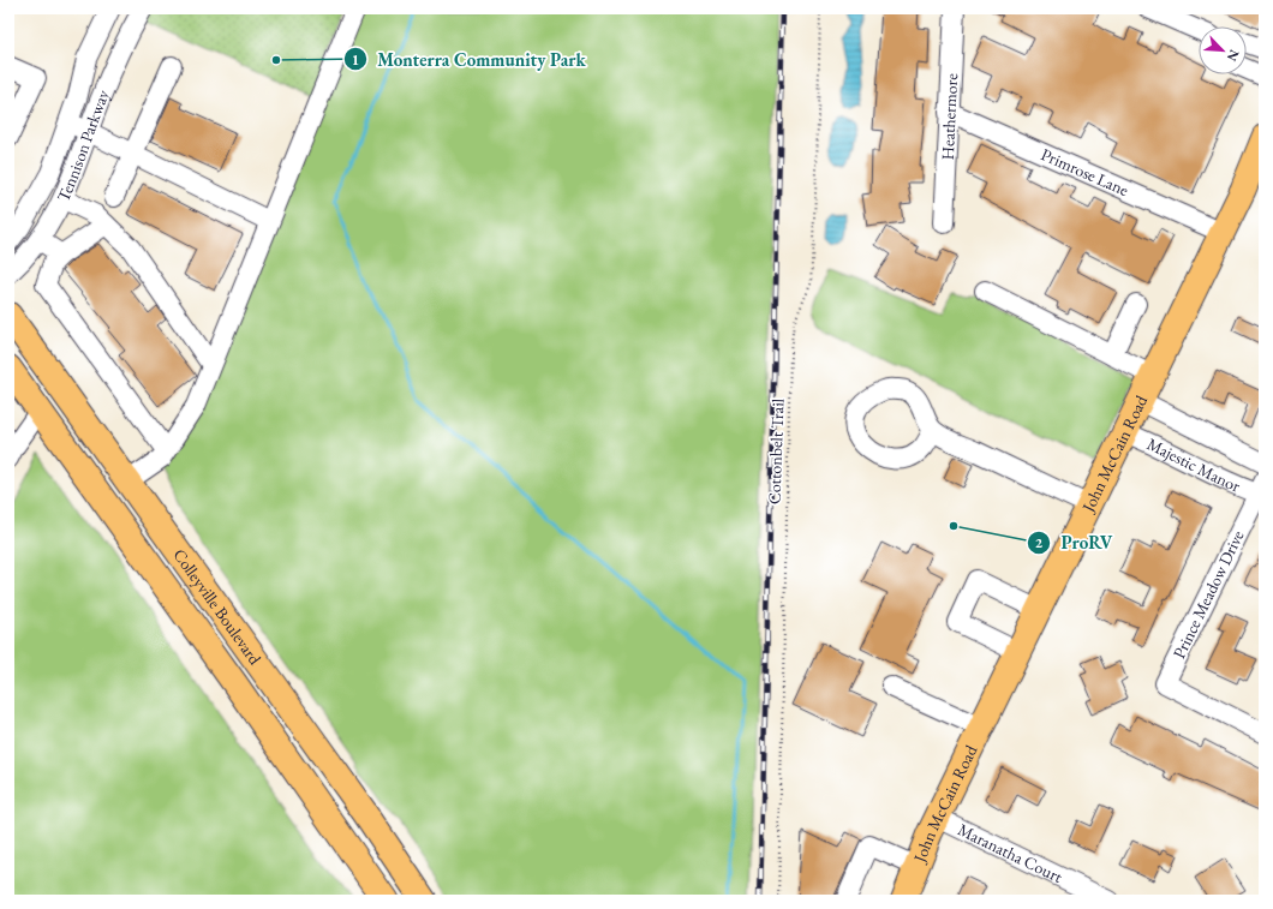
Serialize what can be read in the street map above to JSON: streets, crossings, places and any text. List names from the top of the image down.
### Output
{
  "streets": {
    "main road": ["John McCain Road", "Colleyville Boulevard"],
    "street": [
      "Heathermore",
      "Tennison Parkway",
      "Primrose Lane",
      "Majestic Manor",
      "Prince Meadow Drive",
      "Maranatha Court"
    ],
    "path": ["Cottonbelt Trail"]
  },
  "crossings": [
    ["Heathermore", "Primrose Lane"],
    ["Primrose Lane", "John McCain Road"],
    ["John McCain Road", "Majestic Manor"],
    ["John McCain Road", "Maranatha Court"],
    ["Majestic Manor", "Prince Meadow Drive"]
  ],
  "places": ["Monterra Community Park", "ProRV"],
  "north": "bottom right"
}
